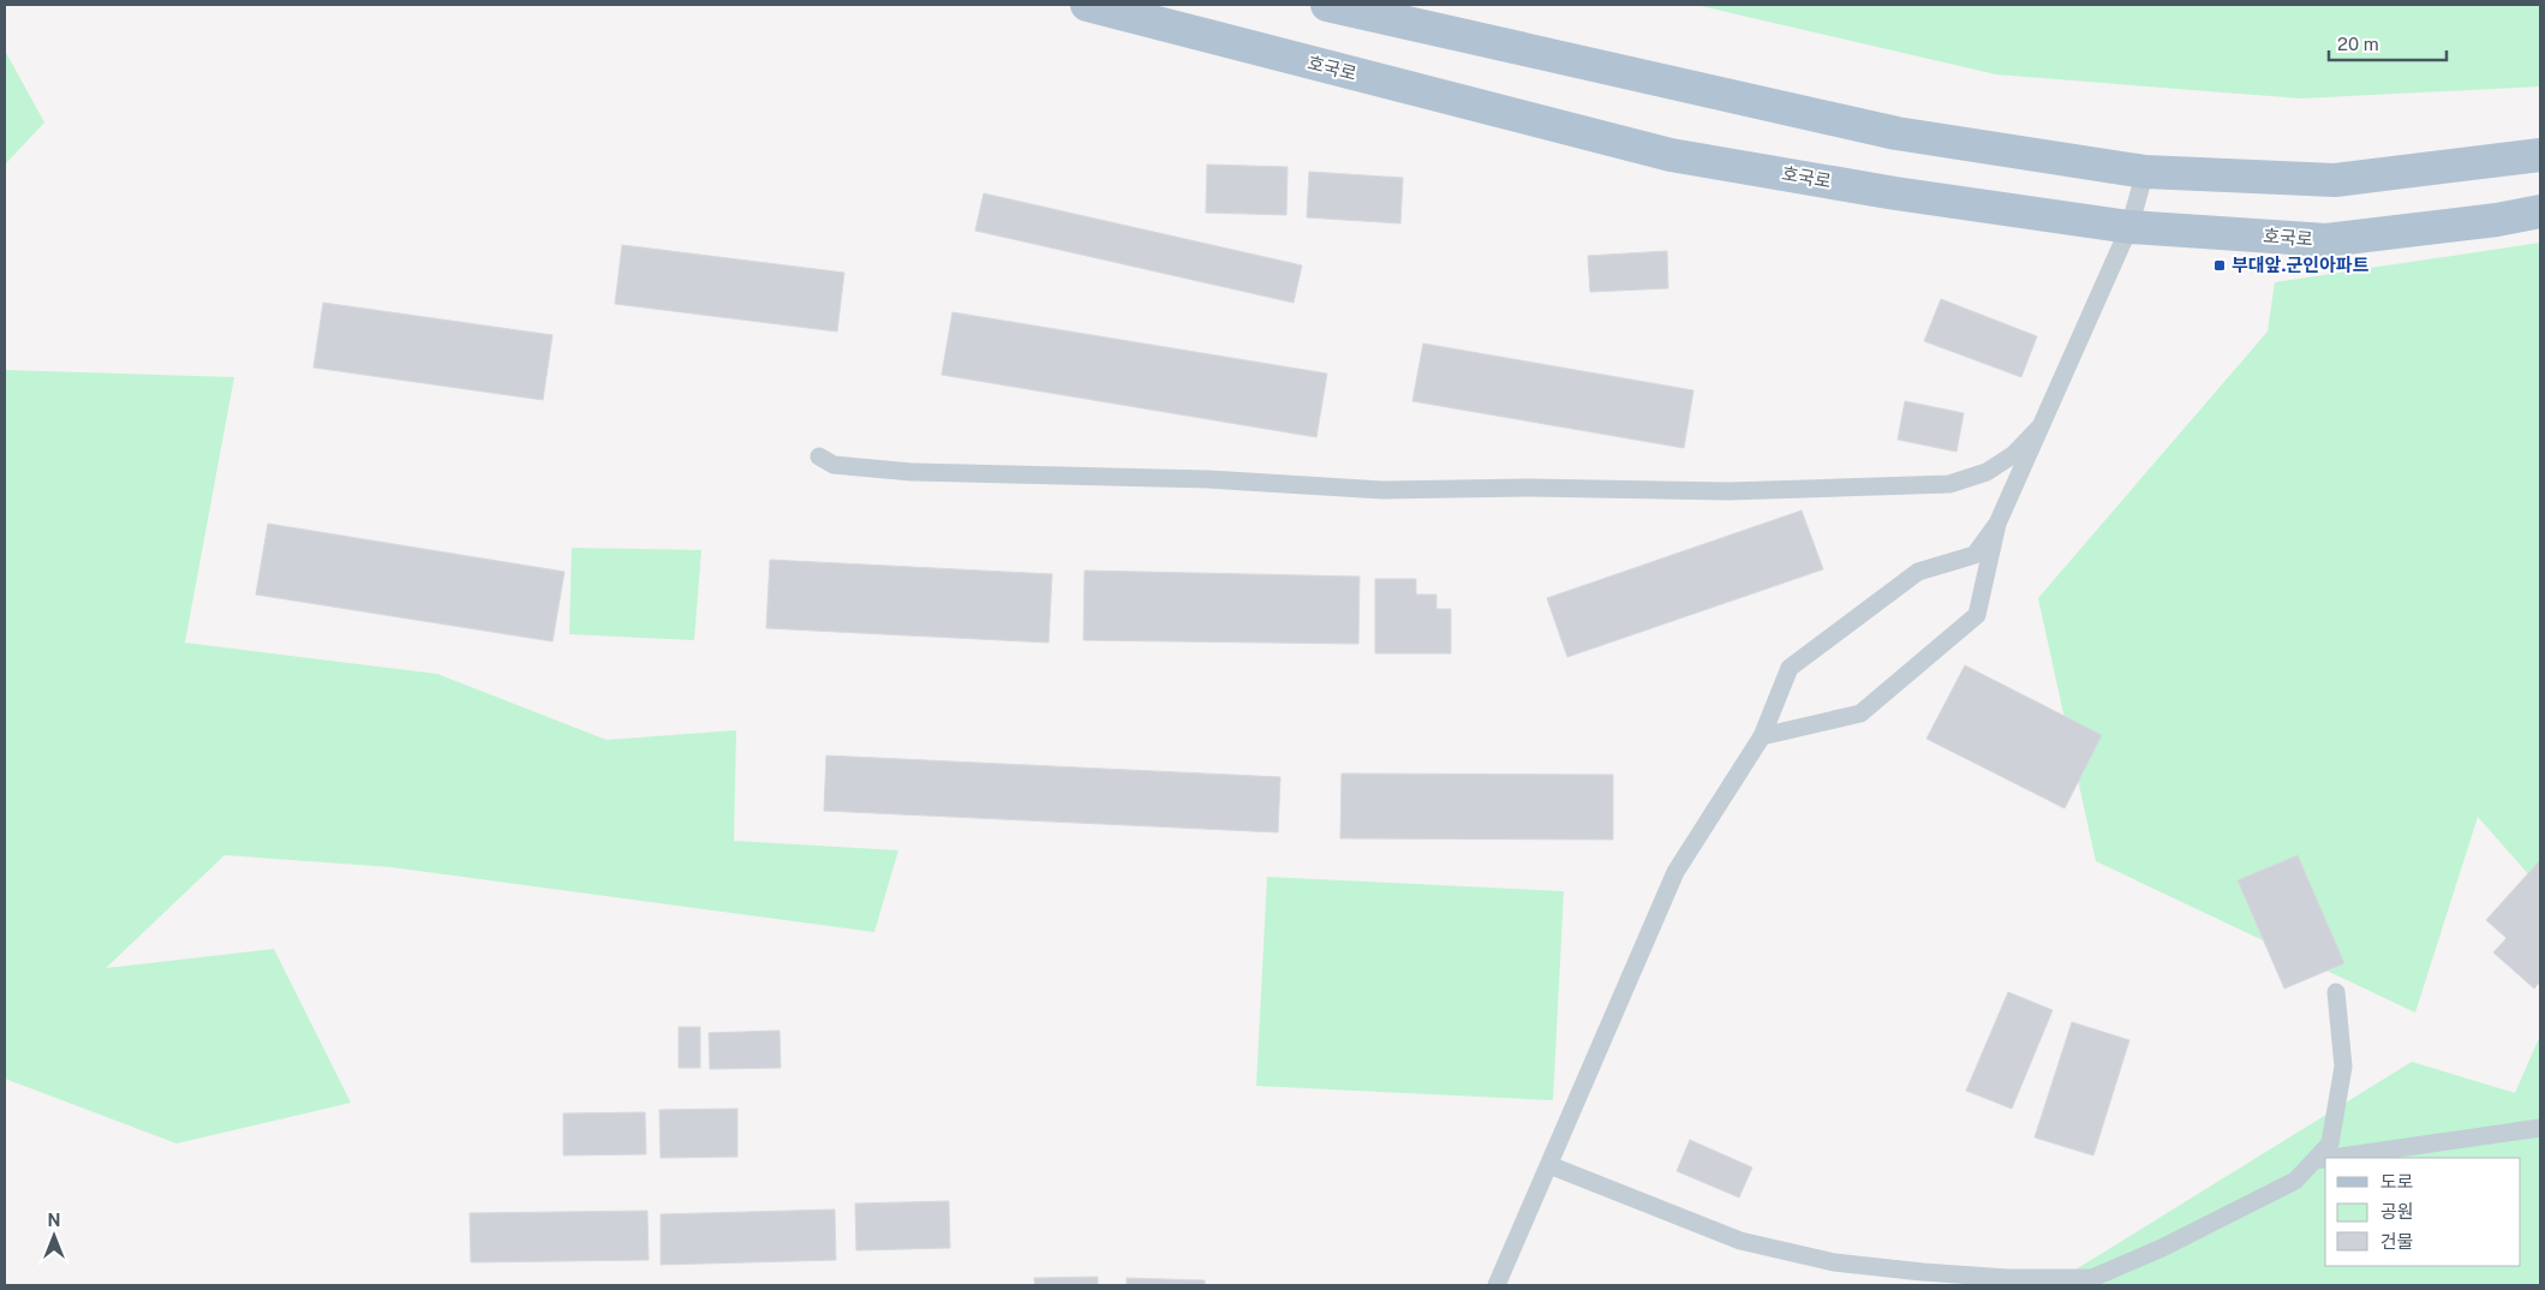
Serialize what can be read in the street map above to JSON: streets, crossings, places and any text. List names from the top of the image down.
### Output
{
  "streets": {
    "main road": ["호국로"]
  },
  "places": {
    "transit": ["부대앞.군인아파트"]
  },
  "legend": ["도로", "공원", "건물"],
  "scale_bar": "20 m",
  "north": "top"
}
